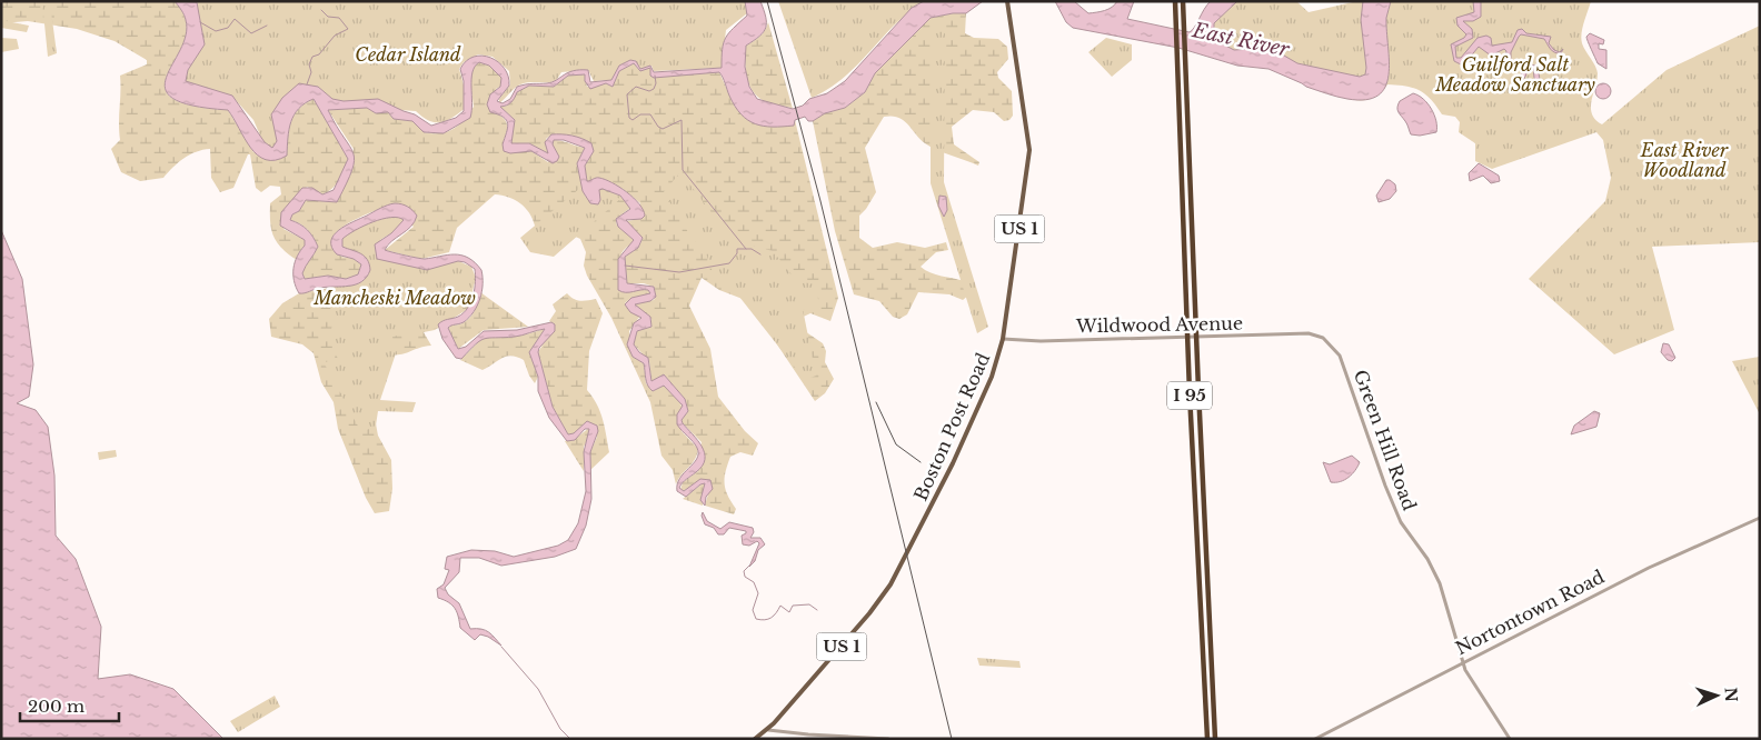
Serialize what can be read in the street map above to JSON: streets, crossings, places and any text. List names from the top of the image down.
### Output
{
  "streets": {
    "highway": ["I 95"],
    "main road": ["US 1", "Boston Post Road"],
    "street": ["Wildwood Avenue", "Green Hill Road", "Nortontown Road"]
  },
  "crossings": [
    ["Wildwood Avenue", "Boston Post Road"],
    ["Wildwood Avenue", "Green Hill Road"],
    ["Green Hill Road", "Nortontown Road"]
  ],
  "water": ["East River"],
  "parks": [
    "Cedar Island",
    "Guilford Salt Meadow Sanctuary",
    "East River Woodland",
    "Mancheski Meadow"
  ],
  "scale_bar": "200 m",
  "north": "right"
}
